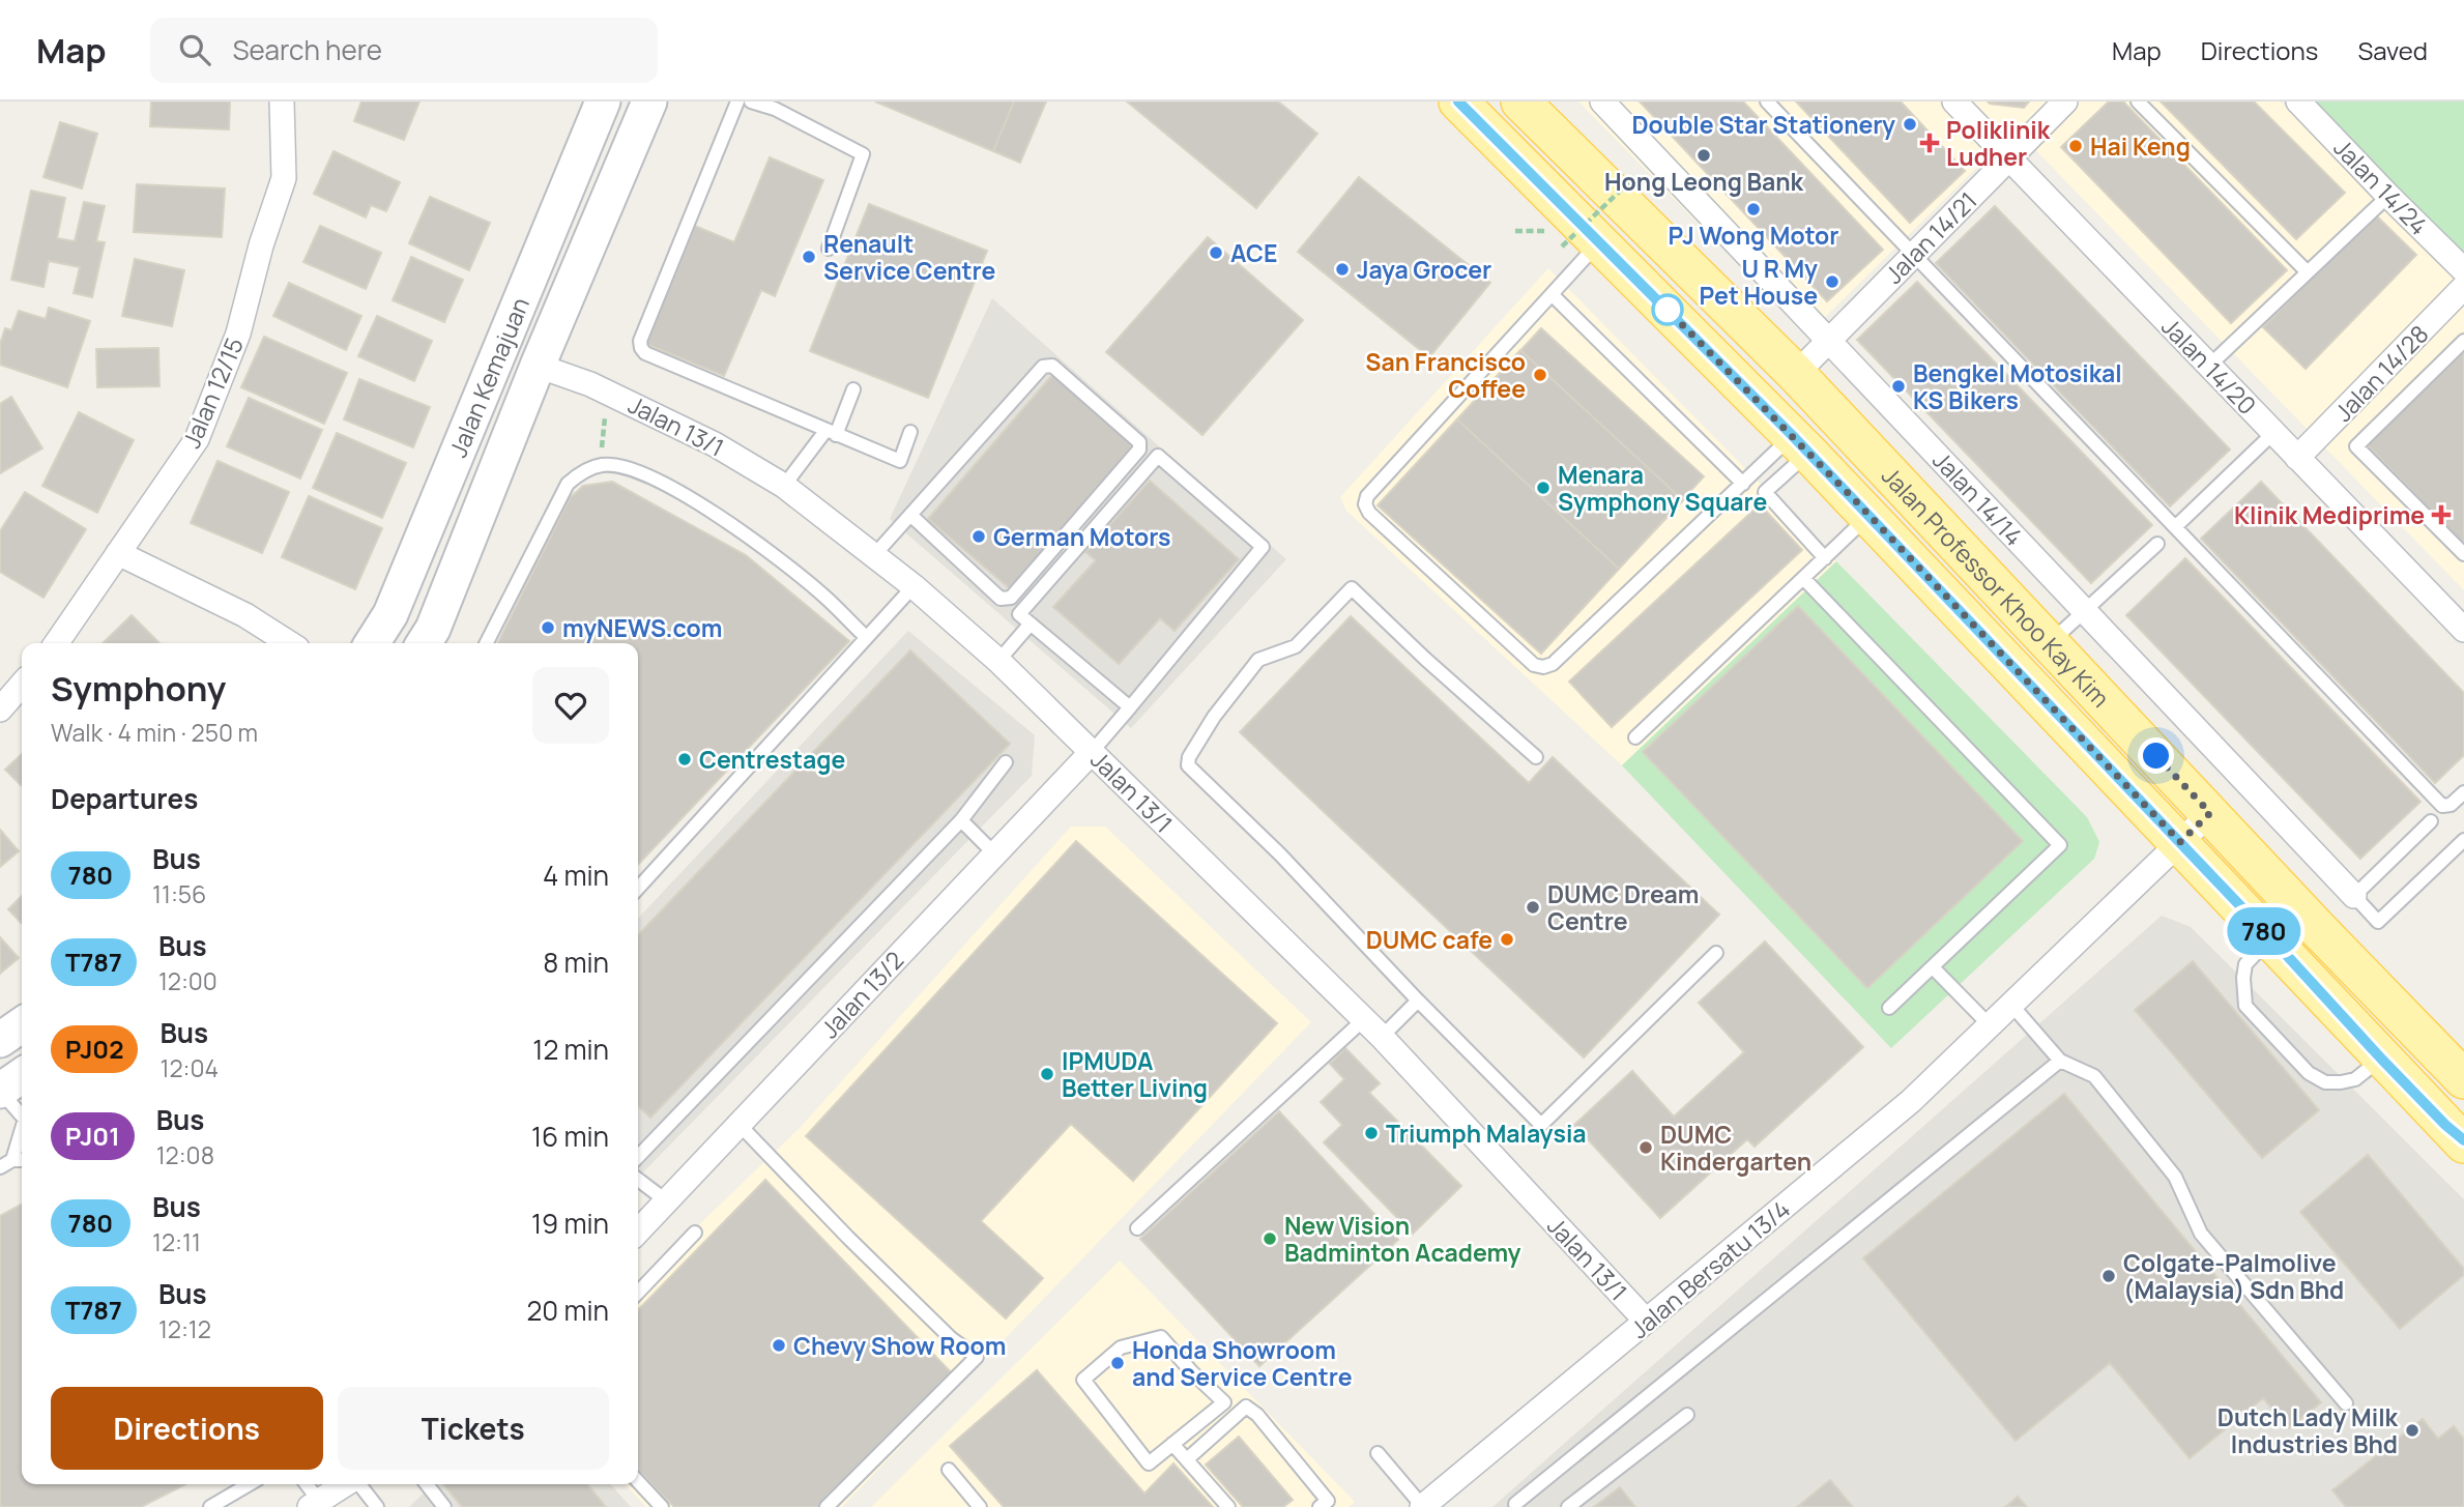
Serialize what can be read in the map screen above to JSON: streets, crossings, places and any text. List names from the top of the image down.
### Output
{
  "streets": {
    "main road": ["Jalan Kemajuan", "Jalan Professor Khoo Kay Kim"],
    "street": [
      "Jalan 14/24",
      "Jalan 14/21",
      "Jalan 14/20",
      "Jalan 14/28",
      "Jalan 12/15",
      "Jalan 13/1",
      "Jalan 14/14",
      "Jalan 13/2",
      "Jalan Bersatu 13/4"
    ]
  },
  "crossings": [
    ["Jalan 14/21", "Jalan 14/20"],
    ["Jalan 14/21", "Jalan 14/14"],
    ["Jalan 14/21", "Jalan Professor Khoo Kay Kim"],
    ["Jalan 14/20", "Jalan 14/28"],
    ["Jalan Kemajuan", "Jalan 13/1"],
    ["Jalan 13/1", "Jalan 13/2"],
    ["Jalan 13/1", "Jalan Bersatu 13/4"],
    ["Jalan Professor Khoo Kay Kim", "Jalan Bersatu 13/4"]
  ],
  "places": {
    "other": [
      "Double Star Stationery",
      "Hai Keng",
      "Hong Leong Bank",
      "PJ Wong Motor",
      "ACE",
      "Renault Service Centre",
      "Jaya Grocer",
      "U R My Pet House",
      "San Francisco Coffee",
      "Bengkel Motosikal KS Bikers",
      "Menara Symphony Square",
      "German Motors",
      "myNEWS.com",
      "Centrestage",
      "DUMC Dream Centre",
      "DUMC cafe",
      "IPMUDA Better Living",
      "Triumph Malaysia",
      "DUMC Kindergarten",
      "New Vision Badminton Academy",
      "Colgate-Palmolive (Malaysia) Sdn Bhd",
      "Chevy Show Room",
      "Honda Showroom and Service Centre",
      "Dutch Lady Milk Industries Bhd"
    ],
    "health": ["Poliklinik Ludher", "Klinik Mediprime"]
  },
  "lines": ["bus line 780"],
  "page": {
    "header": "Map",
    "search": "Search here",
    "nav": ["Map", "Directions", "Saved"],
    "on_map": "780",
    "heading": [
      ["Symphony", "Walk · 4 min · 250 m"],
      "Departures"
    ],
    "list": [
      {
        "mark": "780",
        "name": "Bus",
        "note": "11:56",
        "value": "4 min"
      },
      {
        "mark": "T787",
        "name": "Bus",
        "note": "12:00",
        "value": "8 min"
      },
      {
        "mark": "PJ02",
        "name": "Bus",
        "note": "12:04",
        "value": "12 min"
      },
      {
        "mark": "PJ01",
        "name": "Bus",
        "note": "12:08",
        "value": "16 min"
      },
      {
        "mark": "780",
        "name": "Bus",
        "note": "12:11",
        "value": "19 min"
      },
      {
        "mark": "T787",
        "name": "Bus",
        "note": "12:12",
        "value": "20 min"
      }
    ],
    "buttons": ["Directions", "Tickets"]
  }
}
